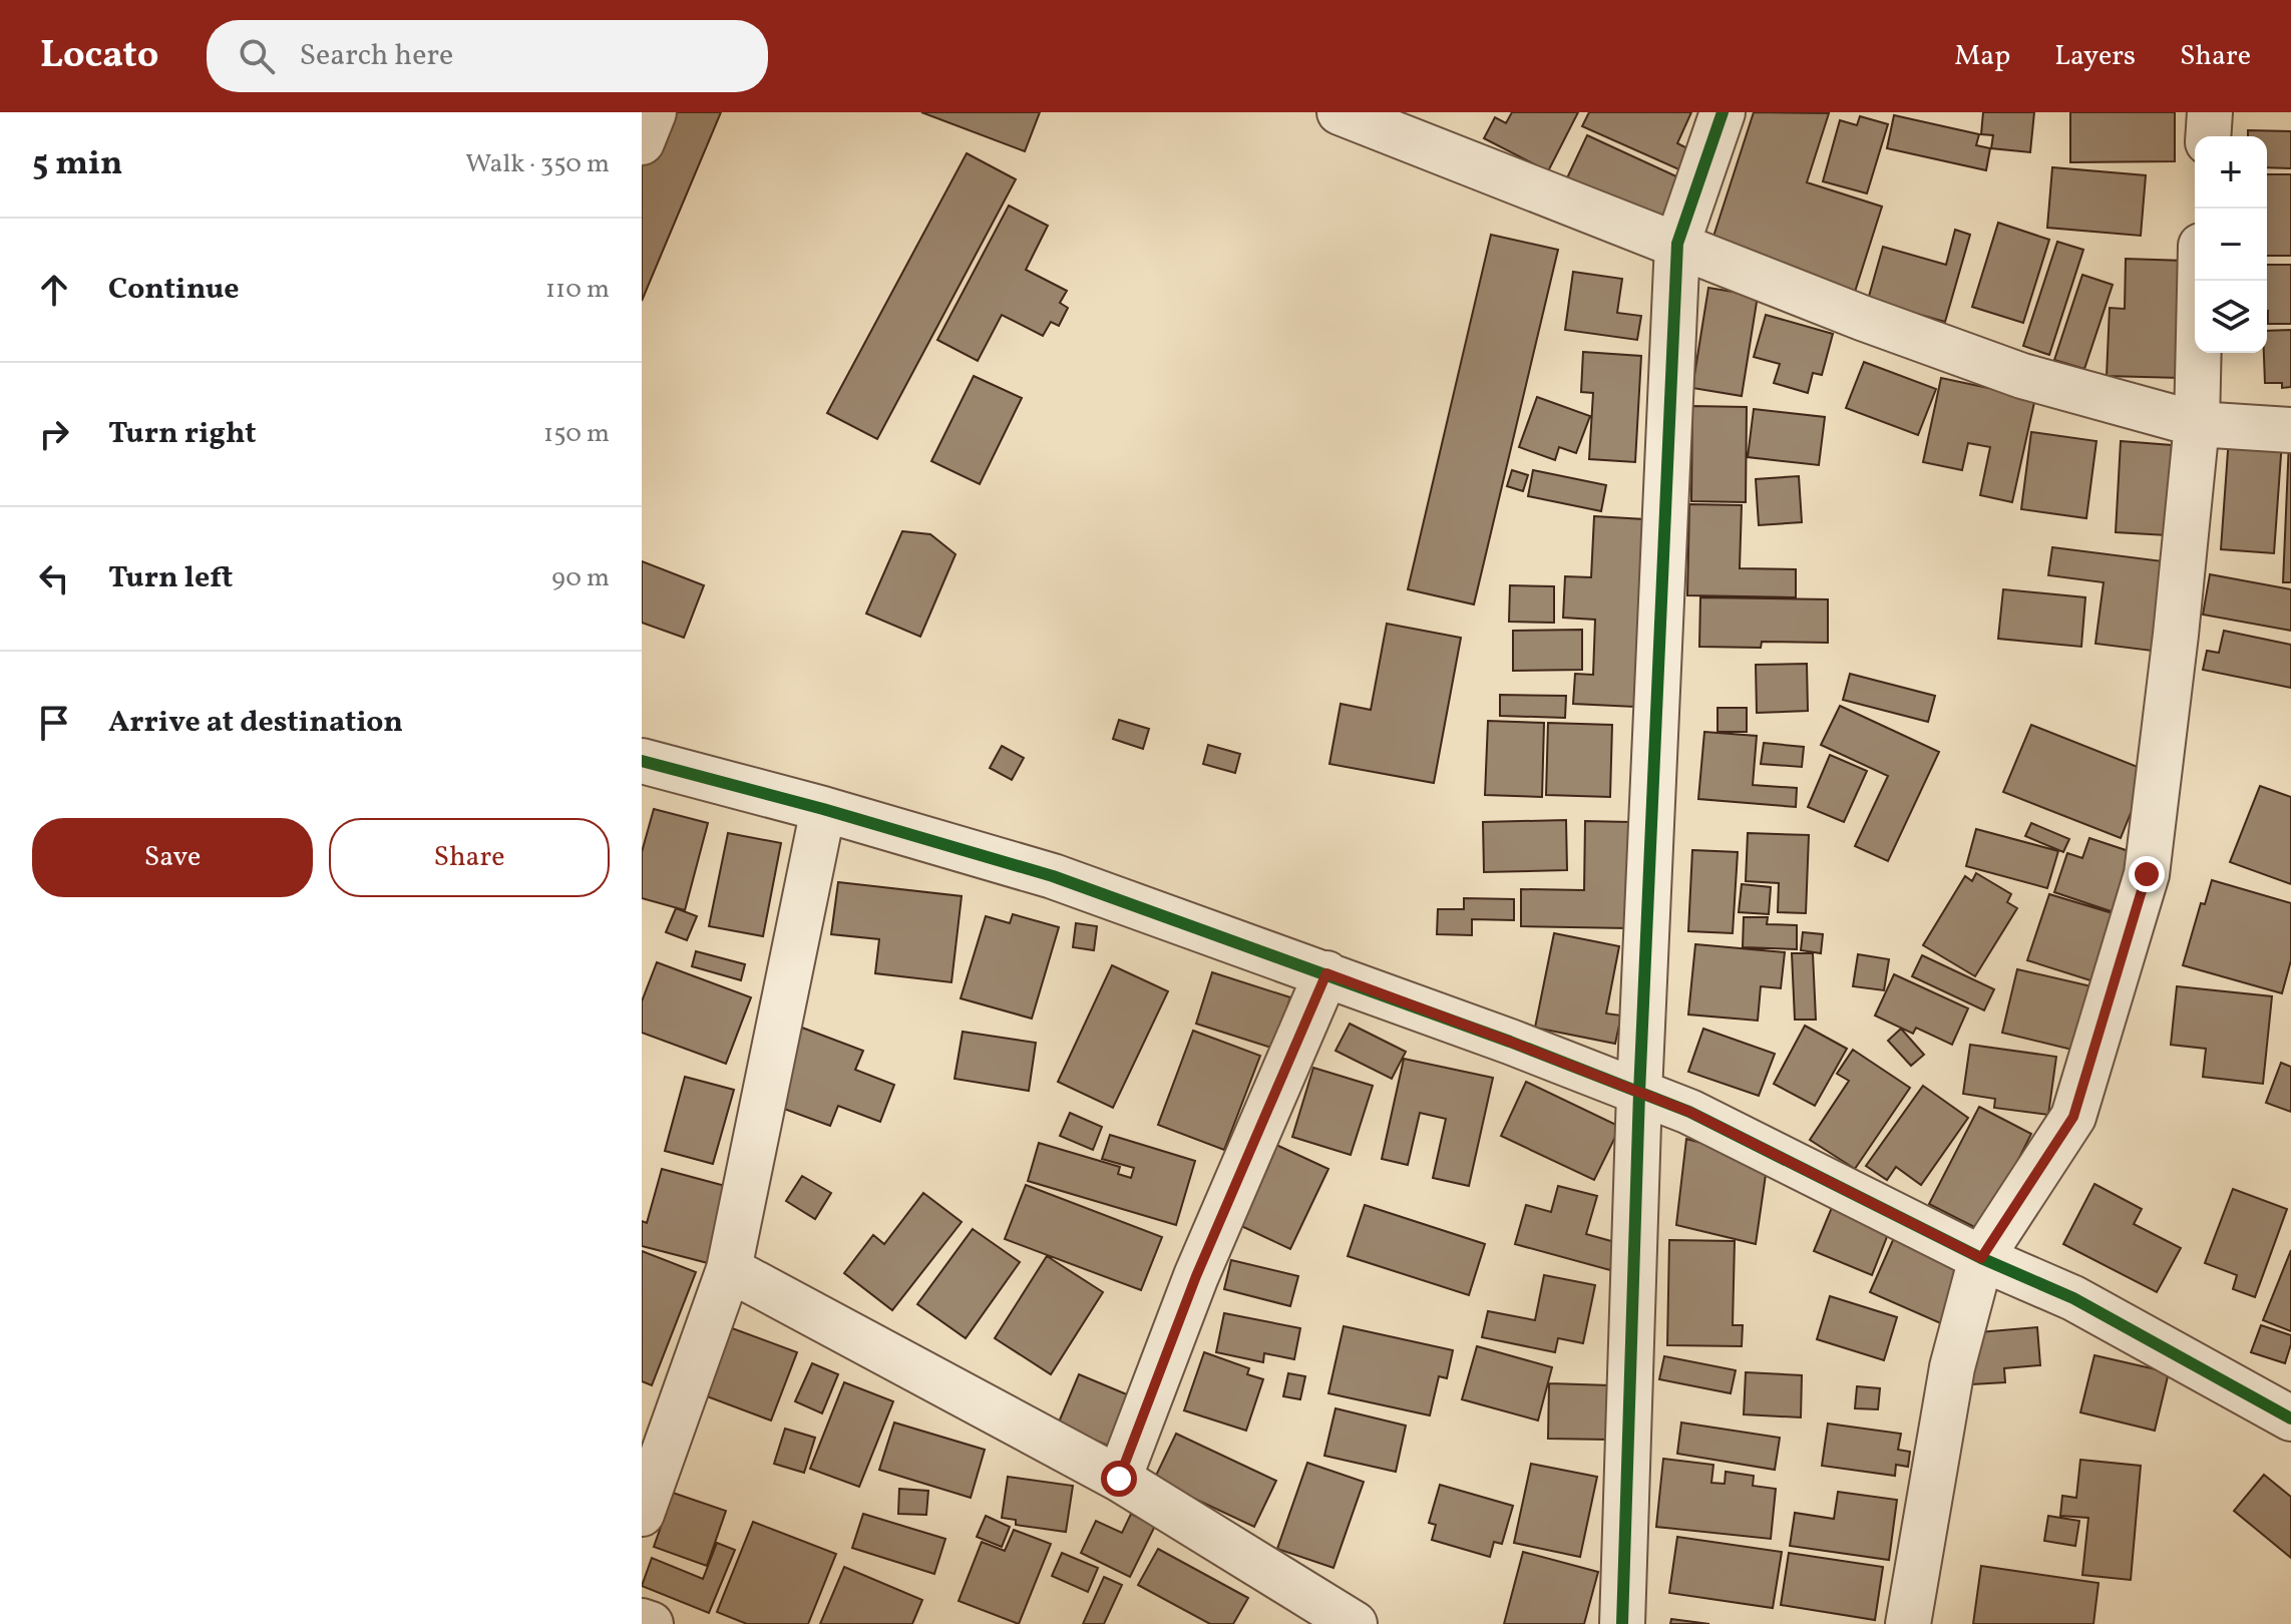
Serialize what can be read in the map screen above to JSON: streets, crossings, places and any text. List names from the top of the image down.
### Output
{
  "page": {
    "header": "Locato",
    "search": "Search here",
    "nav": ["Map", "Layers", "Share"],
    "heading": ["5 min", "Walk · 350 m"],
    "map_buttons": ["+", "−"],
    "list": [
      ["Continue", "110 m"],
      ["Turn right", "150 m"],
      ["Turn left", "90 m"],
      "Arrive at destination"
    ],
    "buttons": ["Save", "Share"]
  }
}
